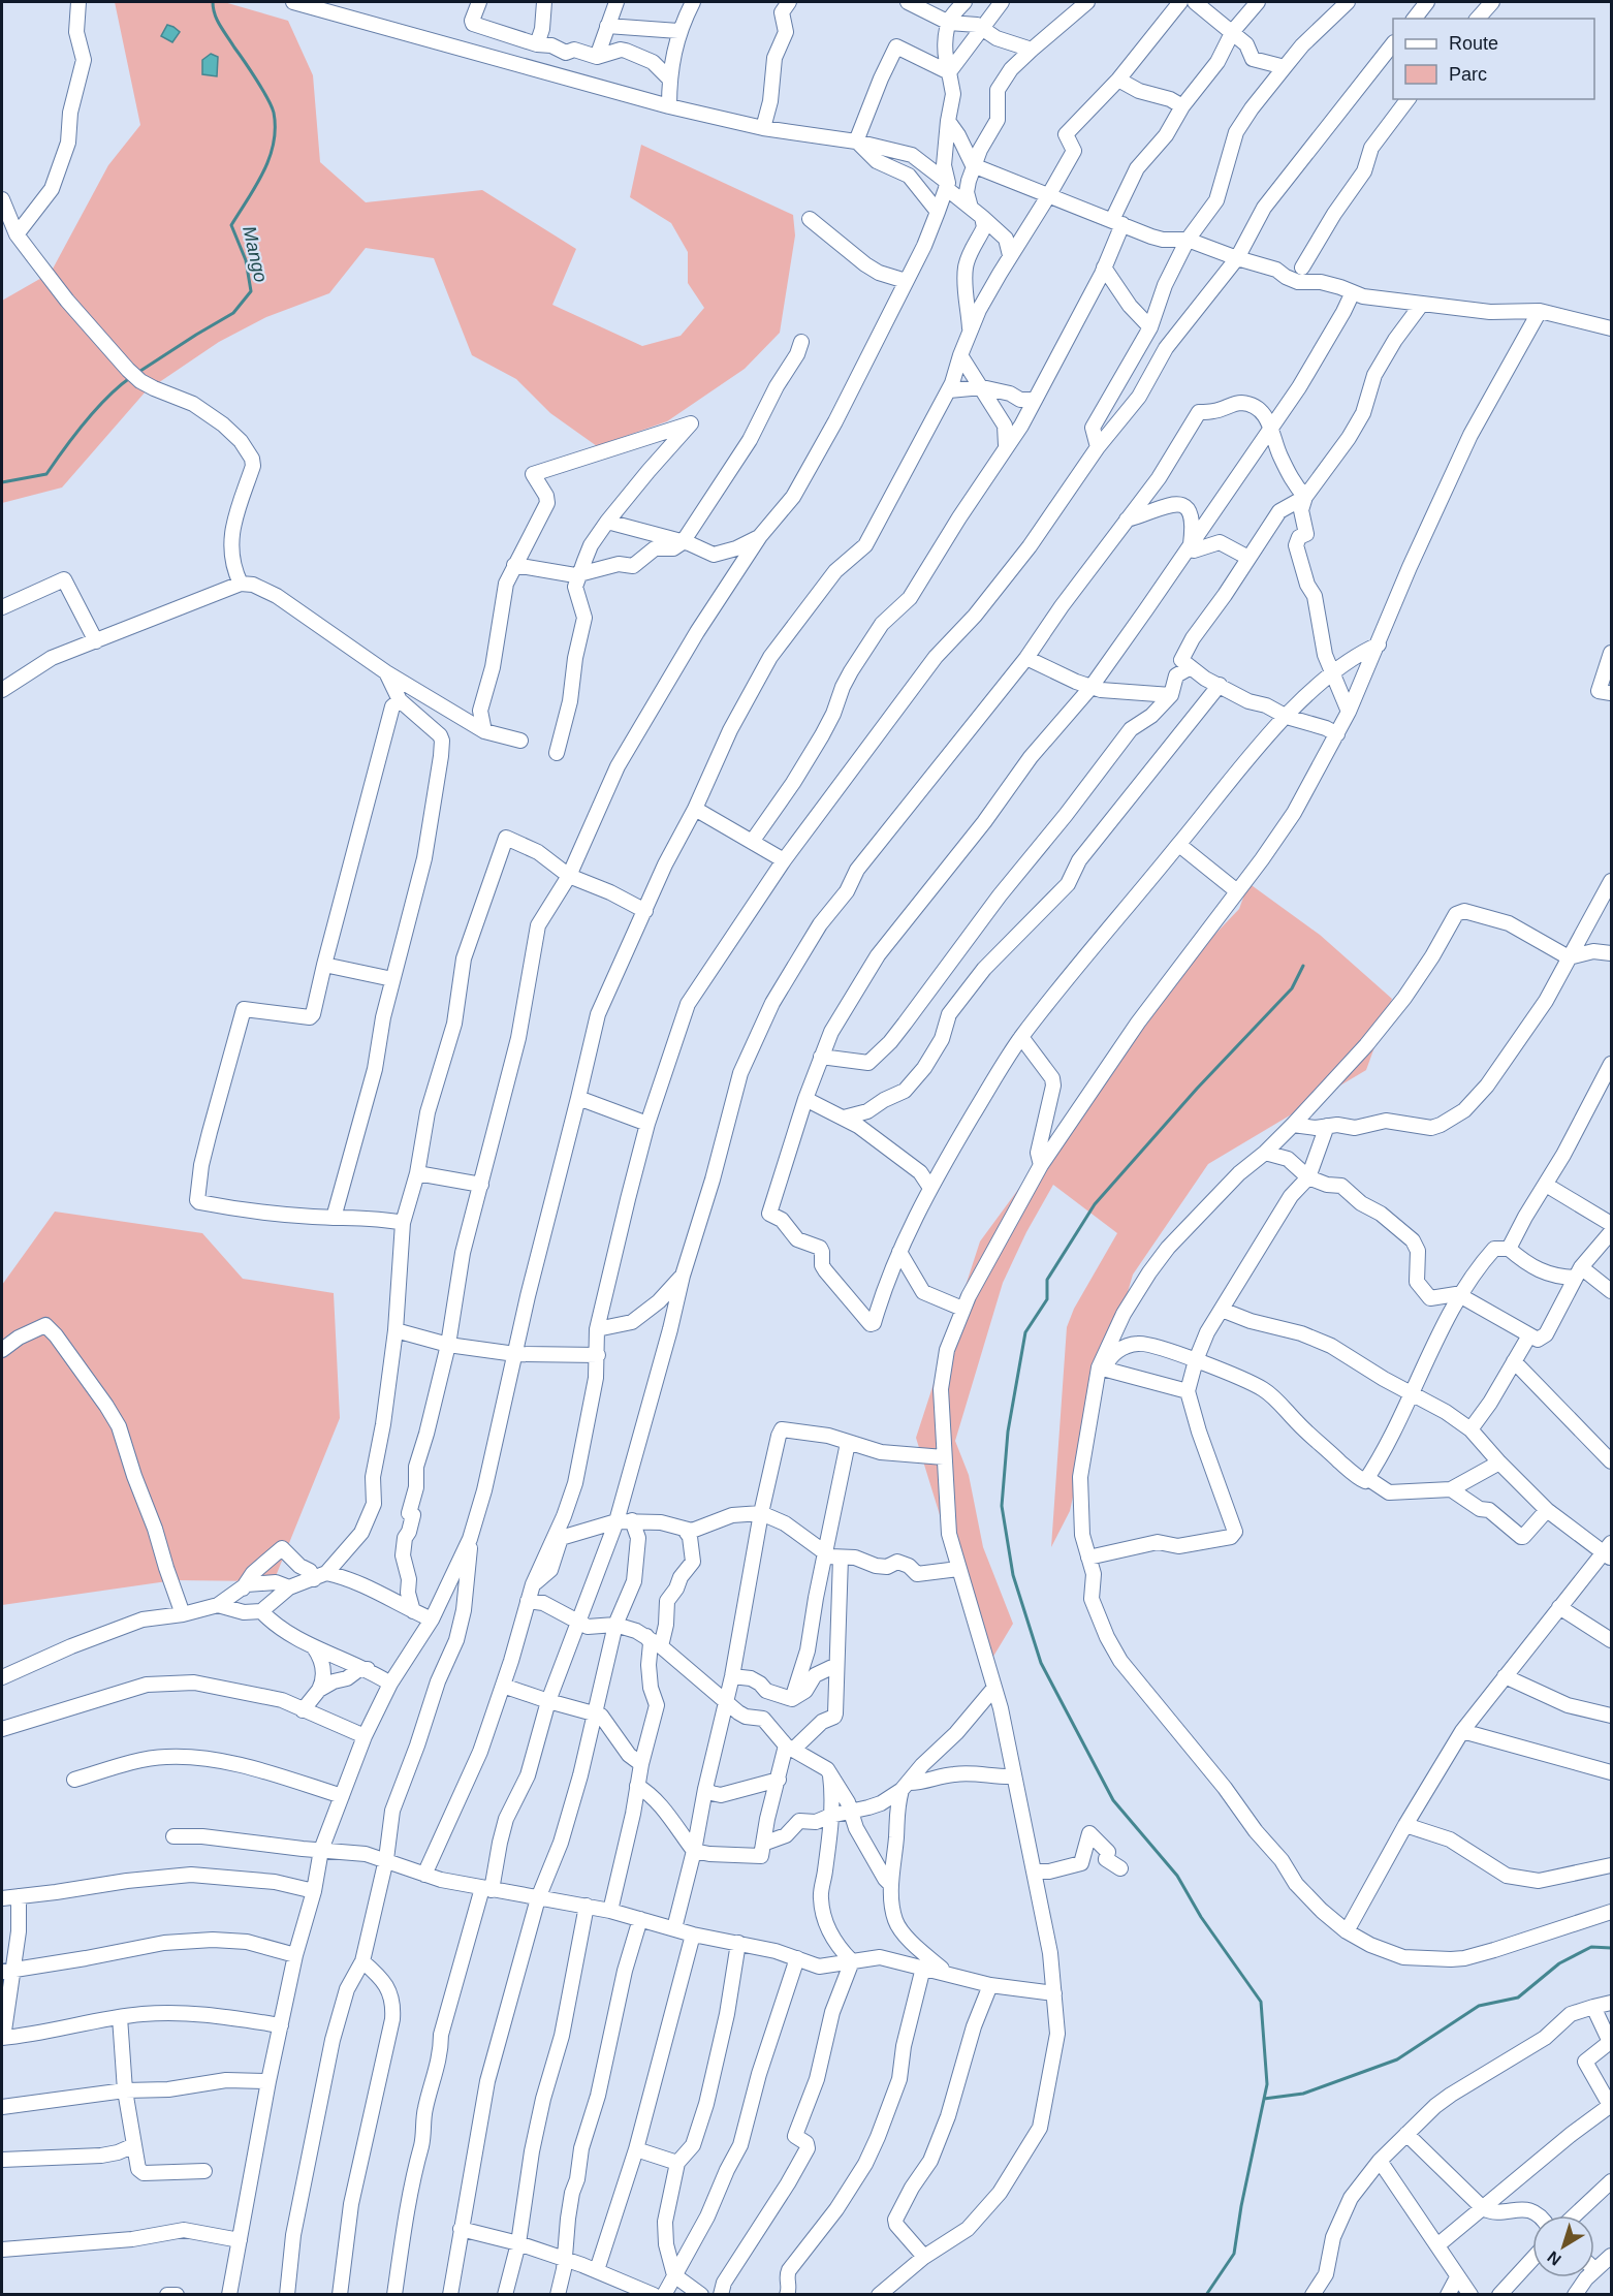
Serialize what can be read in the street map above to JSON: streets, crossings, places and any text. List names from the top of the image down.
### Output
{
  "water": ["Mango"],
  "legend": ["Route", "Parc"],
  "north": "bottom left"
}
